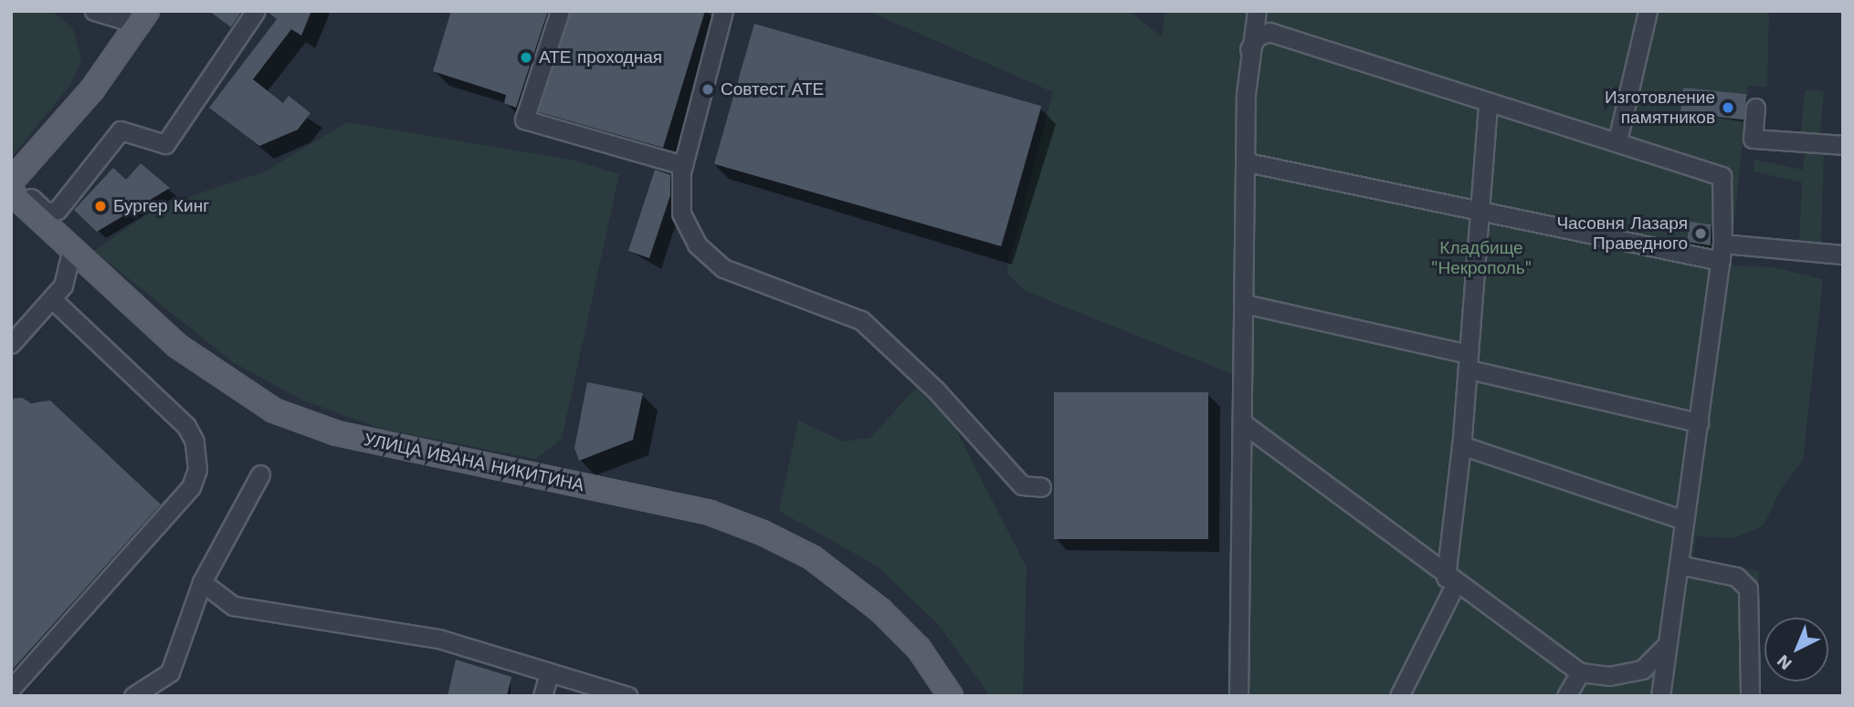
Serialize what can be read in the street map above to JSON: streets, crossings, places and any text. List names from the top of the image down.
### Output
{
  "streets": {
    "main road": ["УЛИЦА ИВАНА НИКИТИНА"]
  },
  "parks": ["Кладбище \"Некрополь\""],
  "places": [
    "АТЕ проходная",
    "Совтест АТЕ",
    "Изготовление памятников",
    "Бургер Кинг",
    "Часовня Лазаря Праведного"
  ],
  "north": "bottom left"
}
